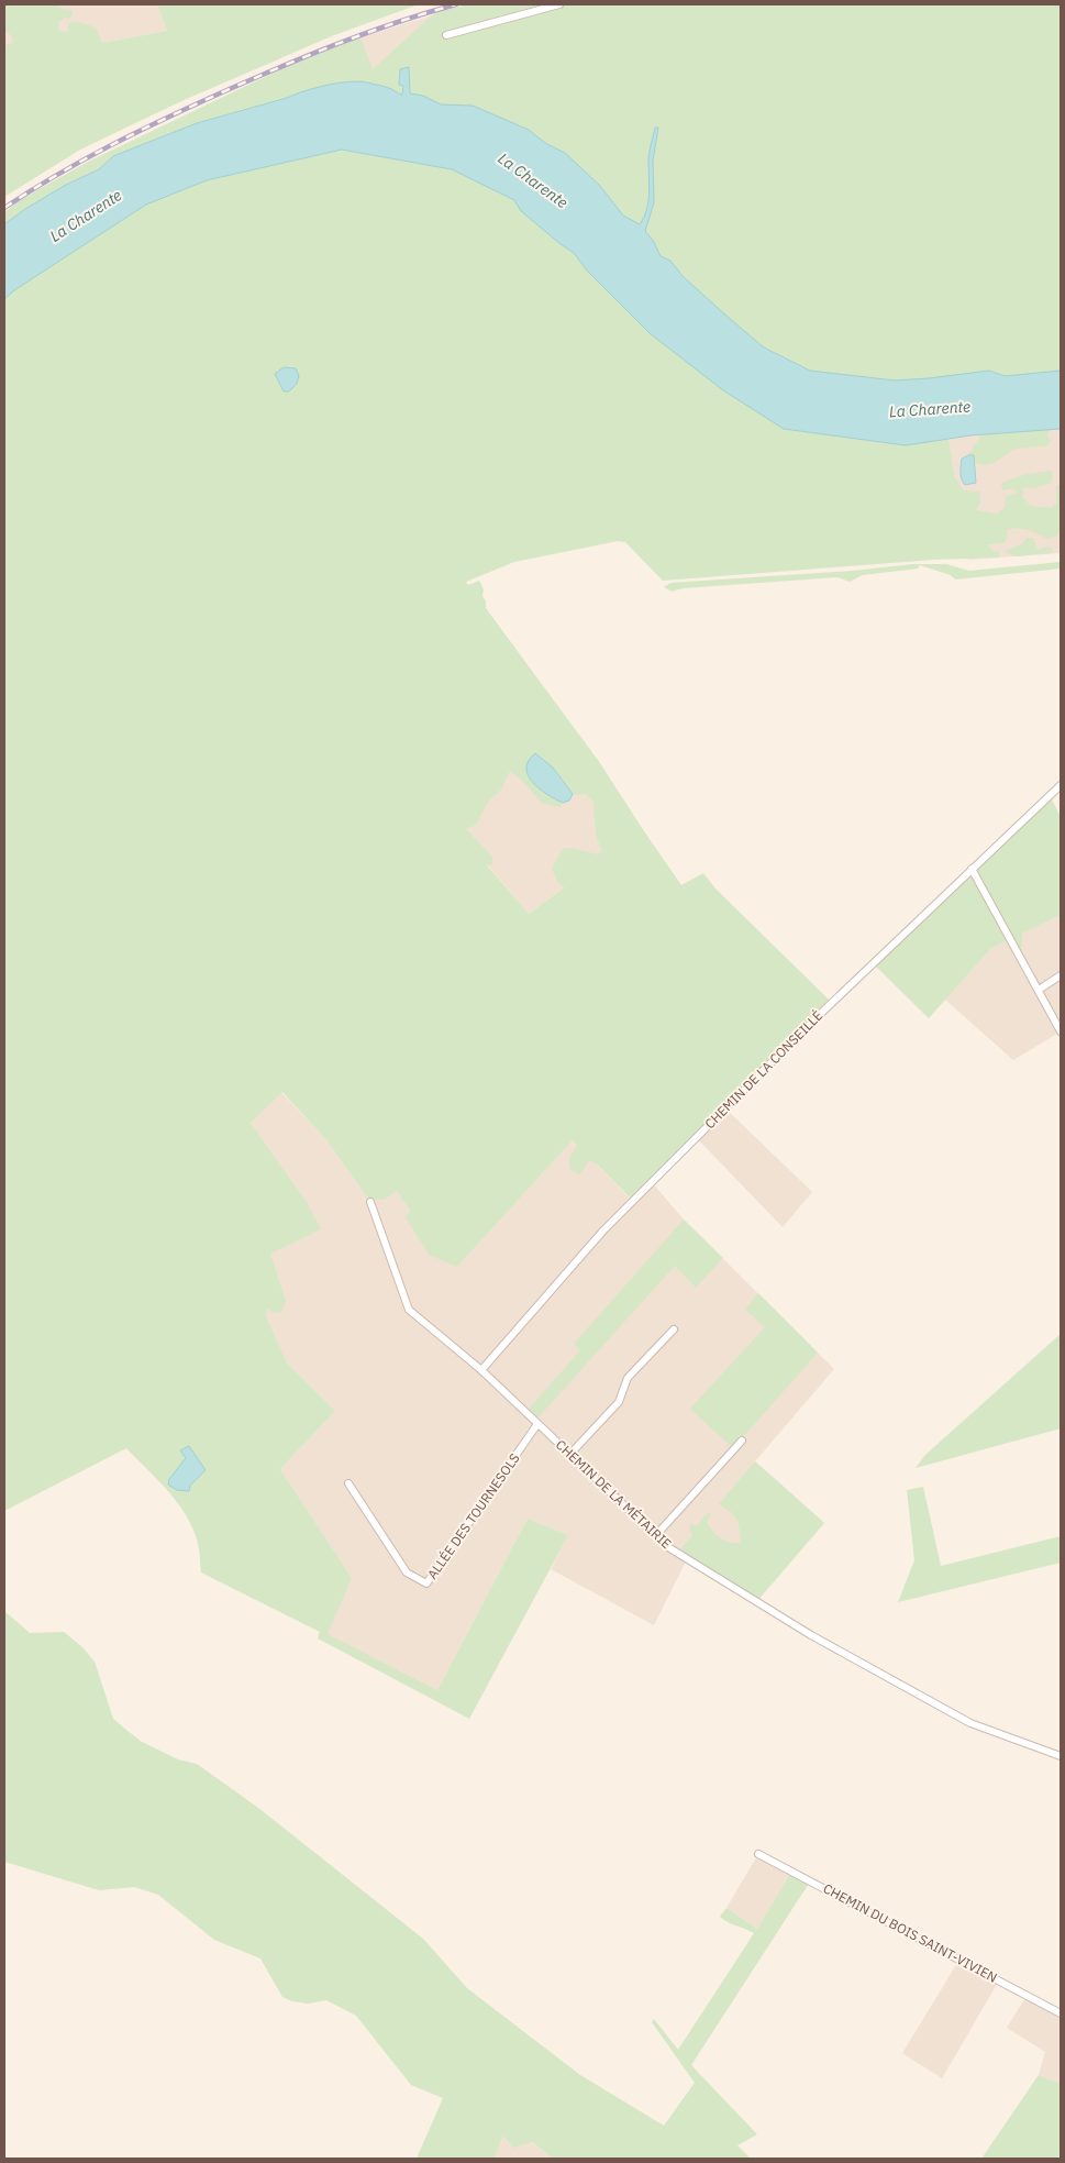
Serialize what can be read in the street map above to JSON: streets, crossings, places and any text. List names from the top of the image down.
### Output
{
  "streets": {
    "street": [
      "CHEMIN DE LA CONSEILLÉ",
      "CHEMIN DE LA MÉTAIRIE",
      "ALLÉE DES TOURNESOLS",
      "CHEMIN DU BOIS SAINT-VIVIEN"
    ]
  },
  "crossings": [
    ["CHEMIN DE LA CONSEILLÉ", "CHEMIN DE LA MÉTAIRIE"],
    ["CHEMIN DE LA MÉTAIRIE", "ALLÉE DES TOURNESOLS"]
  ],
  "water": ["La Charente"]
}
